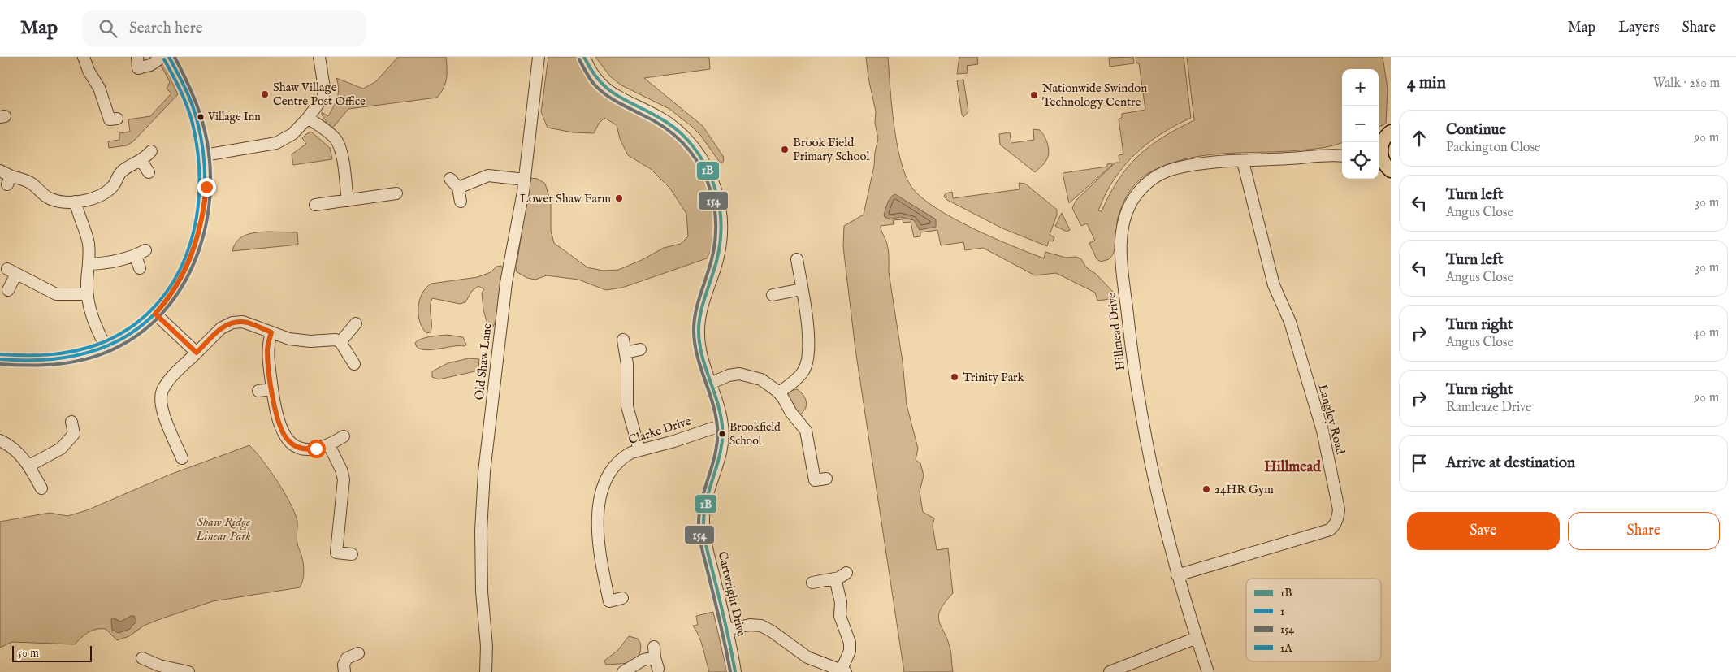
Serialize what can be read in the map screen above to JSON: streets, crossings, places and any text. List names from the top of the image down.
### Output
{
  "streets": {
    "street": [
      "Hillmead Drive",
      "Old Shaw Lane",
      "Langley Road",
      "Clarke Drive",
      "Cartwright Drive"
    ]
  },
  "crossings": [
    ["Hillmead Drive", "Langley Road"],
    ["Clarke Drive", "Cartwright Drive"]
  ],
  "districts": ["Hillmead"],
  "parks": ["Shaw Ridge Linear Park"],
  "places": [
    "Shaw Village Centre Post Office",
    "Nationwide Swindon Technology Centre",
    "Village Inn",
    "Brook Field Primary School",
    "Lower Shaw Farm",
    "Trinity Park",
    "Brookfield School",
    "24HR Gym"
  ],
  "lines": [
    "transit line 1B",
    "transit line 1",
    "transit line 154",
    "transit line 1A"
  ],
  "legend": [
    "1B",
    "1",
    "154",
    "1A"
  ],
  "scale_bar": "50 m",
  "page": {
    "header": "Map",
    "search": "Search here",
    "nav": ["Map", "Layers", "Share"],
    "heading": ["4 min", "Walk · 280 m"],
    "map_buttons": ["+", "−"],
    "list": [
      ["Continue", "Packington Close", "90 m"],
      ["Turn left", "Angus Close", "30 m"],
      ["Turn left", "Angus Close", "30 m"],
      ["Turn right", "Angus Close", "40 m"],
      ["Turn right", "Ramleaze Drive", "90 m"],
      "Arrive at destination"
    ],
    "buttons": ["Save", "Share"],
    "scale": "50 m"
  }
}
